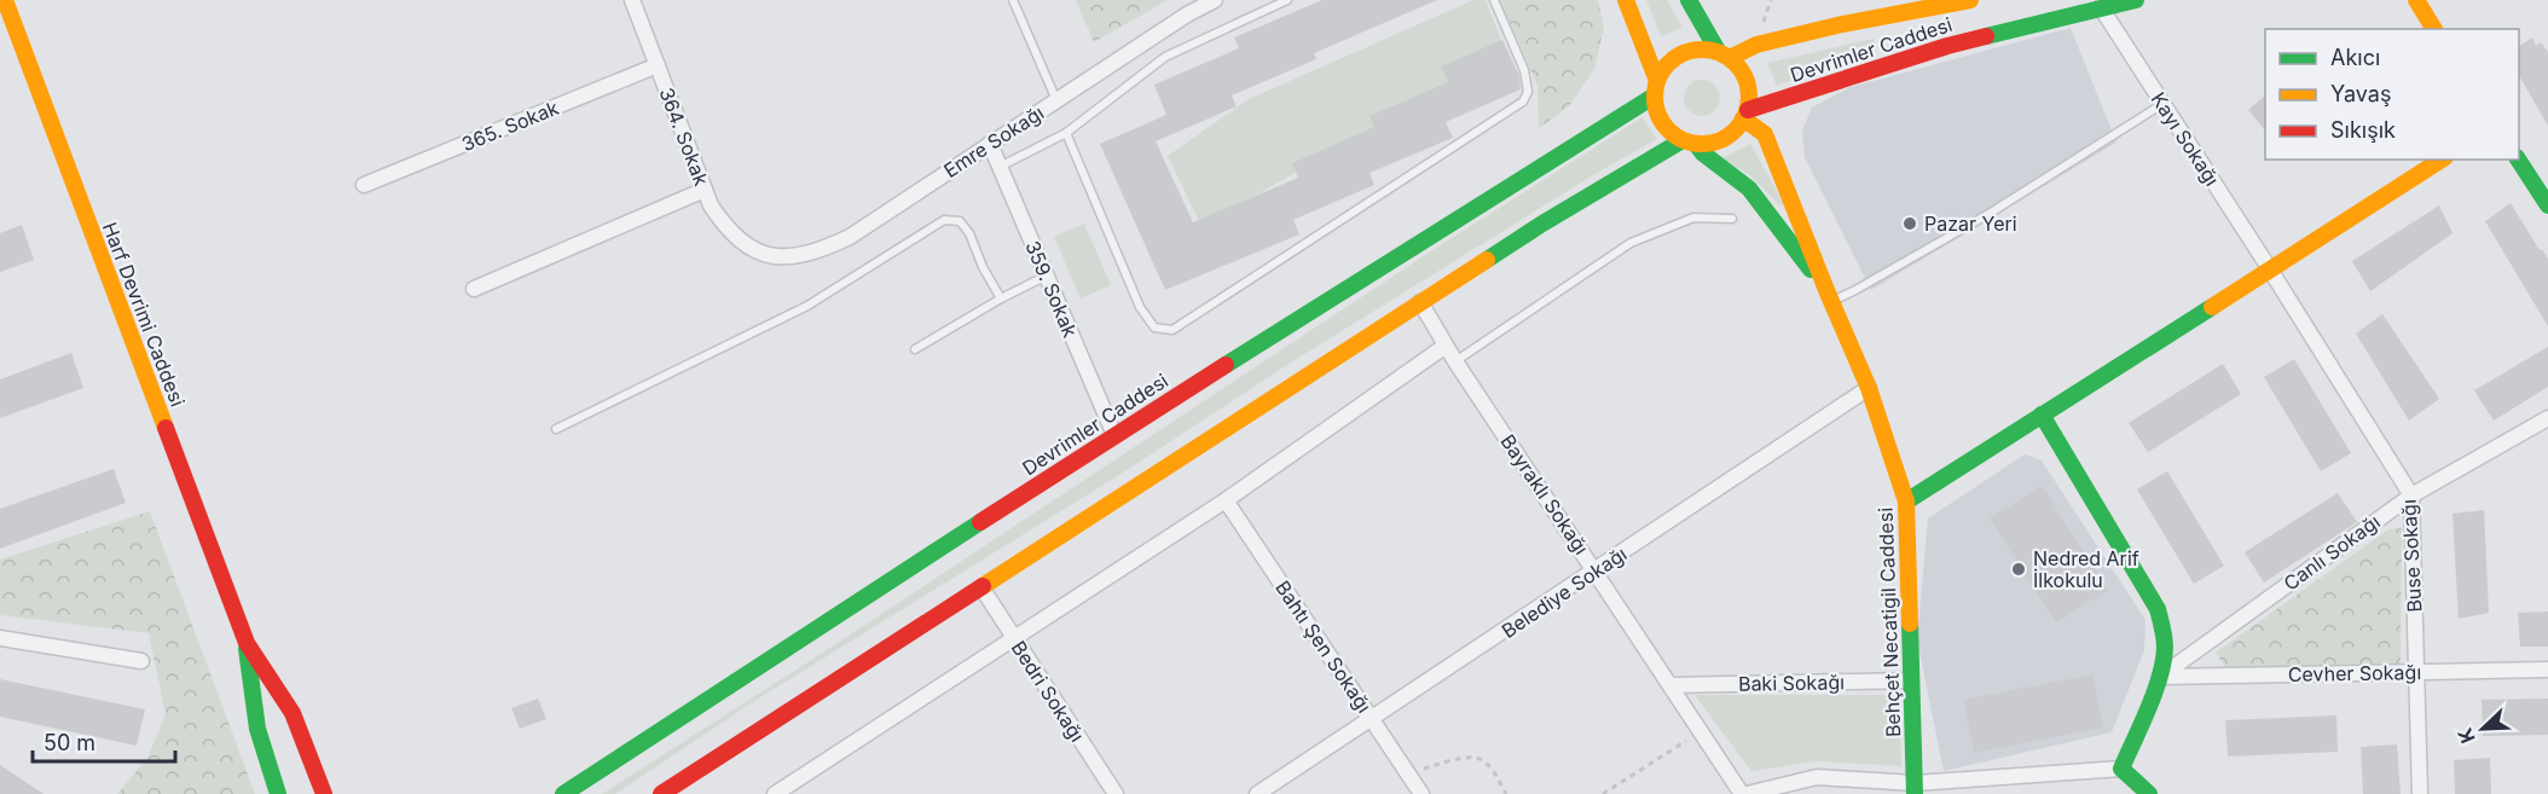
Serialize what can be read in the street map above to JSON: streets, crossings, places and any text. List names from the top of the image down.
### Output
{
  "streets": {
    "main road": ["Devrimler Caddesi", "Harf Devrimi Caddesi", "Behçet Necatigil Caddesi"],
    "street": [
      "365. Sokak",
      "364. Sokak",
      "Kayı Sokağı",
      "Emre Sokağı",
      "359. Sokak",
      "Bayraklı Sokağı",
      "Canlı Sokağı",
      "Buse Sokağı",
      "Belediye Sokağı",
      "Bahtı Şen Sokağı",
      "Cevher Sokağı",
      "Baki Sokağı",
      "Bedri Sokağı"
    ]
  },
  "crossings": [
    ["Devrimler Caddesi", "Kayı Sokağı"],
    ["Devrimler Caddesi", "359. Sokak"],
    ["Devrimler Caddesi", "Behçet Necatigil Caddesi"],
    ["365. Sokak", "364. Sokak"],
    ["364. Sokak", "Emre Sokağı"],
    ["Kayı Sokağı", "Buse Sokağı"],
    ["Emre Sokağı", "359. Sokak"],
    ["Bayraklı Sokağı", "Belediye Sokağı"],
    ["Bayraklı Sokağı", "Baki Sokağı"],
    ["Canlı Sokağı", "Buse Sokağı"],
    ["Canlı Sokağı", "Cevher Sokağı"],
    ["Buse Sokağı", "Cevher Sokağı"],
    ["Belediye Sokağı", "Behçet Necatigil Caddesi"],
    ["Belediye Sokağı", "Bahtı Şen Sokağı"],
    ["Behçet Necatigil Caddesi", "Baki Sokağı"]
  ],
  "places": ["Pazar Yeri", "Nedred Arif İlkokulu"],
  "legend": ["Akıcı", "Yavaş", "Sıkışık"],
  "scale_bar": "50 m",
  "north": "bottom left"
}
